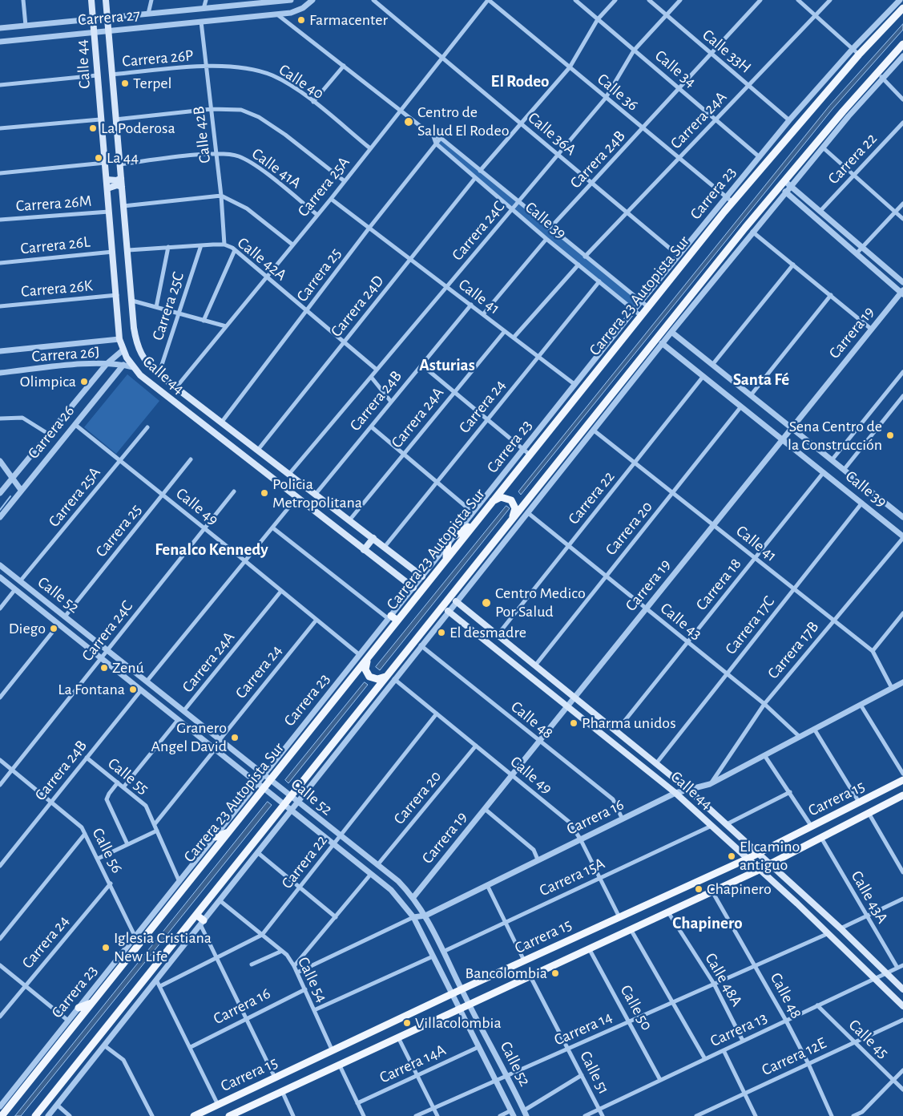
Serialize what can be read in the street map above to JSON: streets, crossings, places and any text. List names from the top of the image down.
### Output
{
  "streets": {
    "main road": ["Calle 44", "Carrera 23 Autopista Sur", "Carrera 15"],
    "street": [
      "Carrera 27",
      "Calle 33H",
      "Carrera 26P",
      "Calle 34",
      "Calle 40",
      "Calle 36",
      "Carrera 24A",
      "Calle 36A",
      "Calle 42B",
      "Carrera 22",
      "Carrera 24B",
      "Calle 41A",
      "Carrera 25A",
      "Carrera 23",
      "Carrera 26M",
      "Calle 39",
      "Carrera 24C",
      "Carrera 26L",
      "Calle 42A",
      "Carrera 25",
      "Carrera 26K",
      "Calle 41",
      "Carrera 25C",
      "Carrera 24D",
      "Carrera 19",
      "Carrera 26J",
      "Carrera 24",
      "Carrera 26",
      "Calle 49",
      "Carrera 20",
      "Carrera 18",
      "Calle 52",
      "Calle 43",
      "Carrera 17C",
      "Carrera 17B",
      "Calle 48",
      "Calle 55",
      "Carrera 16",
      "Calle 56",
      "Carrera 15A",
      "Calle 43A",
      "Calle 54",
      "Calle 48A",
      "Calle 50",
      "Carrera 14",
      "Carrera 13",
      "Calle 45",
      "Carrera 12E",
      "Carrera 14A",
      "Calle 51"
    ]
  },
  "crossings": [
    ["Carrera 27", "Calle 44"],
    ["Carrera 27", "Calle 42B"],
    ["Carrera 27", "Calle 39"],
    ["Calle 33H", "Carrera 24A"],
    ["Calle 33H", "Carrera 24B"],
    ["Calle 33H", "Carrera 23"],
    ["Calle 33H", "Carrera 24C"],
    ["Carrera 26P", "Calle 44"],
    ["Carrera 26P", "Calle 40"],
    ["Carrera 26P", "Calle 42B"],
    ["Calle 44", "Carrera 24A"],
    ["Calle 44", "Carrera 22"],
    ["Calle 44", "Carrera 24B"],
    ["Calle 44", "Calle 41A"],
    ["Calle 44", "Carrera 25A"],
    ["Calle 44", "Carrera 23"],
    ["Calle 44", "Carrera 26M"],
    ["Calle 44", "Carrera 24C"],
    ["Calle 44", "Carrera 26L"],
    ["Calle 44", "Calle 42A"],
    ["Calle 44", "Carrera 25"],
    ["Calle 44", "Carrera 26K"],
    ["Calle 44", "Carrera 25C"],
    ["Calle 44", "Carrera 24D"],
    ["Calle 44", "Carrera 19"],
    ["Calle 44", "Carrera 26J"],
    ["Calle 44", "Carrera 24"],
    ["Calle 44", "Carrera 26"],
    ["Calle 44", "Carrera 20"],
    ["Calle 44", "Carrera 18"],
    ["Calle 44", "Carrera 17C"],
    ["Calle 44", "Carrera 15"],
    ["Calle 44", "Carrera 16"],
    ["Calle 44", "Carrera 15A"],
    ["Calle 44", "Carrera 14"],
    ["Calle 44", "Carrera 13"],
    ["Calle 34", "Carrera 24A"],
    ["Calle 34", "Carrera 24B"],
    ["Calle 34", "Carrera 23"],
    ["Calle 34", "Carrera 24C"],
    ["Calle 40", "Calle 42B"],
    ["Calle 40", "Carrera 25A"],
    ["Calle 36", "Carrera 24A"],
    ["Calle 36", "Carrera 24B"],
    ["Calle 36", "Carrera 25A"],
    ["Calle 36", "Carrera 23"],
    ["Calle 36", "Carrera 24C"],
    ["Calle 36", "Carrera 23 Autopista Sur"],
    ["Carrera 24A", "Calle 36A"],
    ["Carrera 24A", "Calle 39"],
    ["Carrera 24A", "Calle 41"],
    ["Carrera 24A", "Calle 49"],
    ["Carrera 24A", "Calle 52"],
    ["Calle 36A", "Carrera 24B"],
    ["Calle 36A", "Carrera 25A"],
    ["Calle 36A", "Carrera 23"],
    ["Calle 36A", "Carrera 24C"],
    ["Calle 42B", "Calle 41A"],
    ["Calle 42B", "Calle 42A"],
    ["Carrera 22", "Calle 39"],
    ["Carrera 22", "Calle 41"],
    ["Carrera 22", "Calle 49"],
    ["Carrera 22", "Calle 52"],
    ["Carrera 22", "Calle 43"],
    ["Carrera 22", "Calle 54"],
    ["Carrera 24B", "Calle 39"],
    ["Carrera 24B", "Calle 41"],
    ["Carrera 24B", "Calle 52"],
    ["Carrera 24B", "Calle 55"],
    ["Carrera 24B", "Calle 56"],
    ["Calle 41A", "Carrera 25A"],
    ["Carrera 25A", "Calle 39"],
    ["Carrera 25A", "Calle 42A"],
    ["Carrera 25A", "Calle 41"],
    ["Carrera 25A", "Calle 49"],
    ["Carrera 25A", "Calle 52"],
    ["Carrera 23", "Calle 39"],
    ["Carrera 23", "Carrera 23 Autopista Sur"],
    ["Carrera 23", "Calle 41"],
    ["Carrera 23", "Calle 49"],
    ["Carrera 23", "Calle 52"],
    ["Carrera 23", "Calle 55"],
    ["Carrera 23", "Calle 56"],
    ["Calle 39", "Carrera 24C"],
    ["Calle 39", "Carrera 25"],
    ["Calle 39", "Carrera 23 Autopista Sur"],
    ["Calle 39", "Carrera 24D"],
    ["Calle 39", "Carrera 19"],
    ["Calle 39", "Carrera 24"],
    ["Calle 39", "Carrera 20"],
    ["Calle 39", "Carrera 18"],
    ["Calle 39", "Carrera 17C"],
    ["Calle 39", "Carrera 17B"],
    ["Carrera 24C", "Calle 42A"],
    ["Carrera 24C", "Calle 41"],
    ["Carrera 24C", "Calle 49"],
    ["Carrera 24C", "Calle 52"],
    ["Carrera 24C", "Calle 56"],
    ["Calle 42A", "Carrera 25"],
    ["Calle 42A", "Carrera 25C"],
    ["Calle 42A", "Carrera 24D"],
    ["Carrera 25", "Calle 41"],
    ["Carrera 25", "Calle 49"],
    ["Carrera 25", "Calle 52"],
    ["Carrera 23 Autopista Sur", "Calle 52"],
    ["Calle 41", "Carrera 24D"],
    ["Calle 41", "Carrera 19"],
    ["Calle 41", "Carrera 24"],
    ["Calle 41", "Carrera 20"],
    ["Calle 41", "Carrera 18"],
    ["Calle 41", "Carrera 17C"],
    ["Calle 41", "Carrera 17B"],
    ["Calle 41", "Carrera 16"],
    ["Carrera 19", "Calle 49"],
    ["Carrera 19", "Calle 52"],
    ["Carrera 19", "Calle 43"],
    ["Carrera 19", "Calle 48"],
    ["Carrera 26J", "Carrera 26"],
    ["Carrera 24", "Calle 49"],
    ["Carrera 24", "Calle 52"],
    ["Carrera 24", "Calle 56"],
    ["Carrera 26", "Calle 49"],
    ["Calle 49", "Carrera 20"],
    ["Calle 49", "Carrera 15"],
    ["Calle 49", "Carrera 16"],
    ["Calle 49", "Carrera 15A"],
    ["Carrera 20", "Calle 52"],
    ["Carrera 20", "Calle 43"],
    ["Carrera 18", "Calle 43"],
    ["Calle 52", "Carrera 15"],
    ["Calle 52", "Carrera 16"],
    ["Calle 52", "Carrera 15A"],
    ["Calle 52", "Carrera 14"],
    ["Calle 52", "Carrera 14A"],
    ["Calle 43", "Carrera 17C"],
    ["Calle 43", "Carrera 17B"],
    ["Calle 43", "Carrera 16"],
    ["Carrera 17B", "Carrera 16"],
    ["Calle 48", "Carrera 15"],
    ["Calle 48", "Carrera 16"],
    ["Calle 48", "Carrera 14"],
    ["Calle 48", "Carrera 13"],
    ["Calle 48", "Carrera 12E"],
    ["Carrera 15", "Calle 43A"],
    ["Carrera 15", "Calle 54"],
    ["Carrera 15", "Calle 48A"],
    ["Carrera 15", "Calle 50"],
    ["Carrera 15", "Calle 51"],
    ["Carrera 16", "Calle 54"],
    ["Calle 43A", "Carrera 13"],
    ["Calle 48A", "Carrera 14"],
    ["Calle 48A", "Carrera 13"],
    ["Calle 50", "Carrera 14"],
    ["Calle 50", "Carrera 13"],
    ["Carrera 14", "Calle 51"],
    ["Carrera 13", "Calle 45"],
    ["Carrera 13", "Calle 51"],
    ["Calle 45", "Carrera 12E"]
  ],
  "districts": [
    "El Rodeo",
    "Asturias",
    "Santa Fé",
    "Fenalco Kennedy",
    "Chapinero"
  ],
  "places": [
    "Farmacenter",
    "Terpel",
    "Centro de Salud El Rodeo",
    "La Poderosa",
    "La 44",
    "Olimpica",
    "Sena Centro de la Construcción",
    "Policia Metropolitana",
    "Centro Medico Por Salud",
    "Diego",
    "El desmadre",
    "Zenú",
    "La Fontana",
    "Pharma unidos",
    "Granero Angel David",
    "El camino antiguo",
    "Chapinero",
    "Iglesia Cristiana New Life",
    "Bancolombia",
    "Villacolombia"
  ]
}
